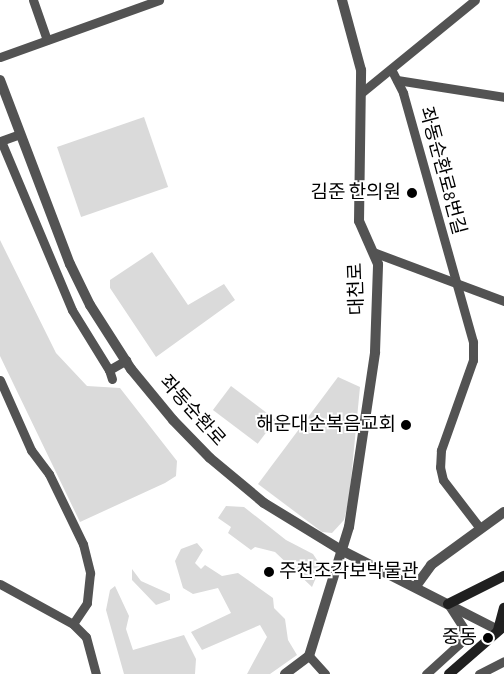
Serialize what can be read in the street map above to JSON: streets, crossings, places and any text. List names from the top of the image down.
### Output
{
  "streets": {
    "street": ["좌동순환로8번길", "대천로", "좌동순환로"]
  },
  "crossings": [
    ["대천로", "좌동순환로"]
  ],
  "places": [
    "김준 한의원",
    "해운대순복음교회",
    "주천조각보박물관",
    "중동"
  ]
}
